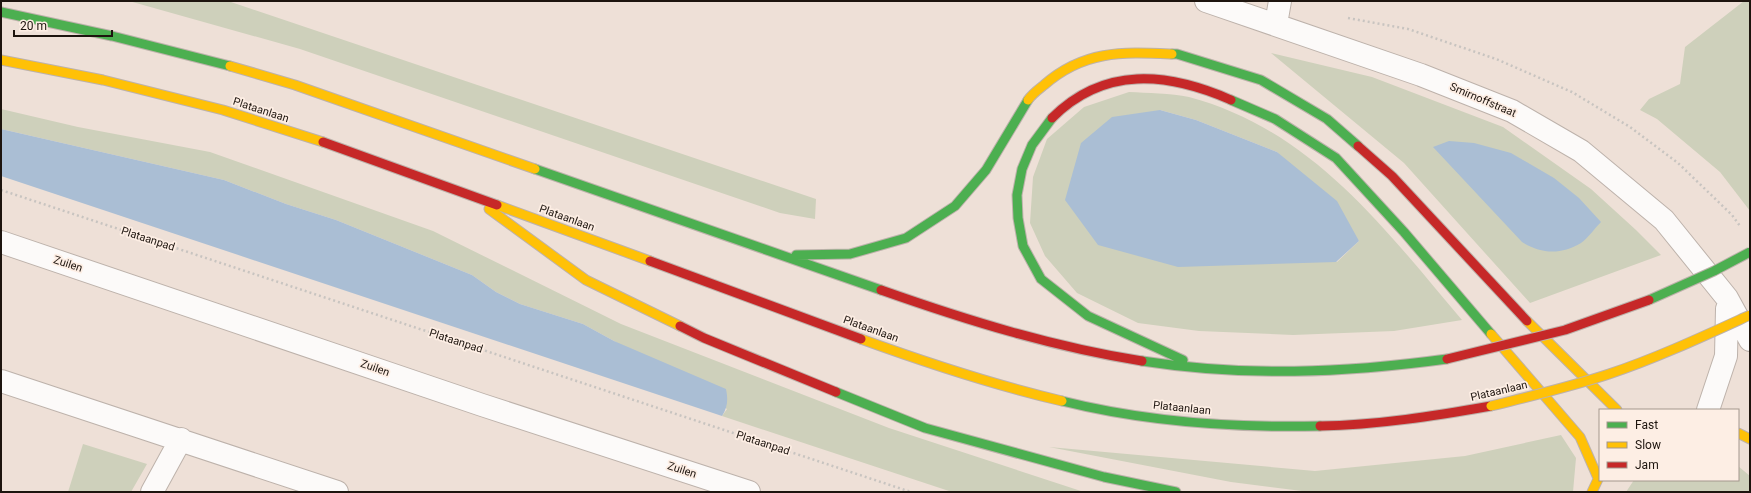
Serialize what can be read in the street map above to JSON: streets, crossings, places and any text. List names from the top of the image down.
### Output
{
  "streets": {
    "main road": ["Plataanlaan"],
    "street": ["Smirnoffstraat", "Zuilen"],
    "path": ["Plataanpad"]
  },
  "legend": ["Fast", "Slow", "Jam"],
  "scale_bar": "20 m"
}
